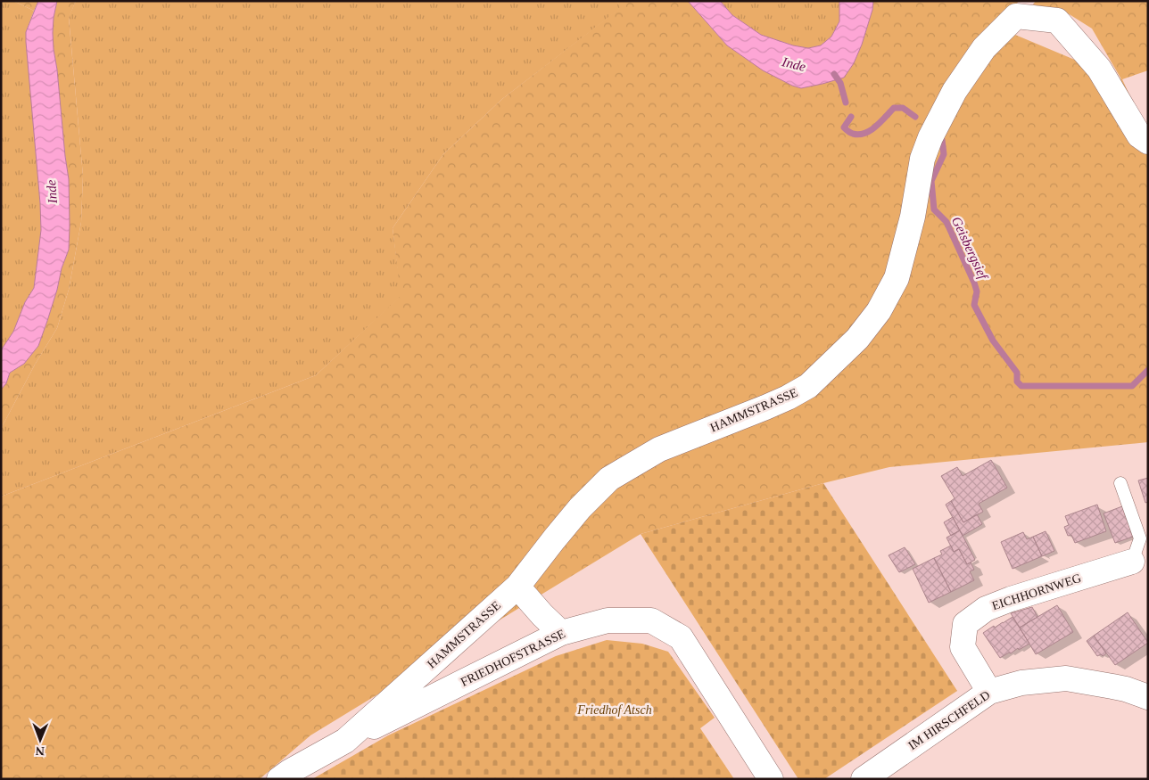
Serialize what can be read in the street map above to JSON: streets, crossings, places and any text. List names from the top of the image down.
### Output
{
  "streets": {
    "street": [
      "HAMMSTRASSE",
      "EICHHORNWEG",
      "FRIEDHOFSTRASSE",
      "IM HIRSCHFELD"
    ]
  },
  "crossings": [
    ["HAMMSTRASSE", "FRIEDHOFSTRASSE"],
    ["EICHHORNWEG", "IM HIRSCHFELD"]
  ],
  "water": ["Inde", "Geisbergsief"],
  "parks": ["Friedhof Atsch"],
  "north": "bottom"
}
